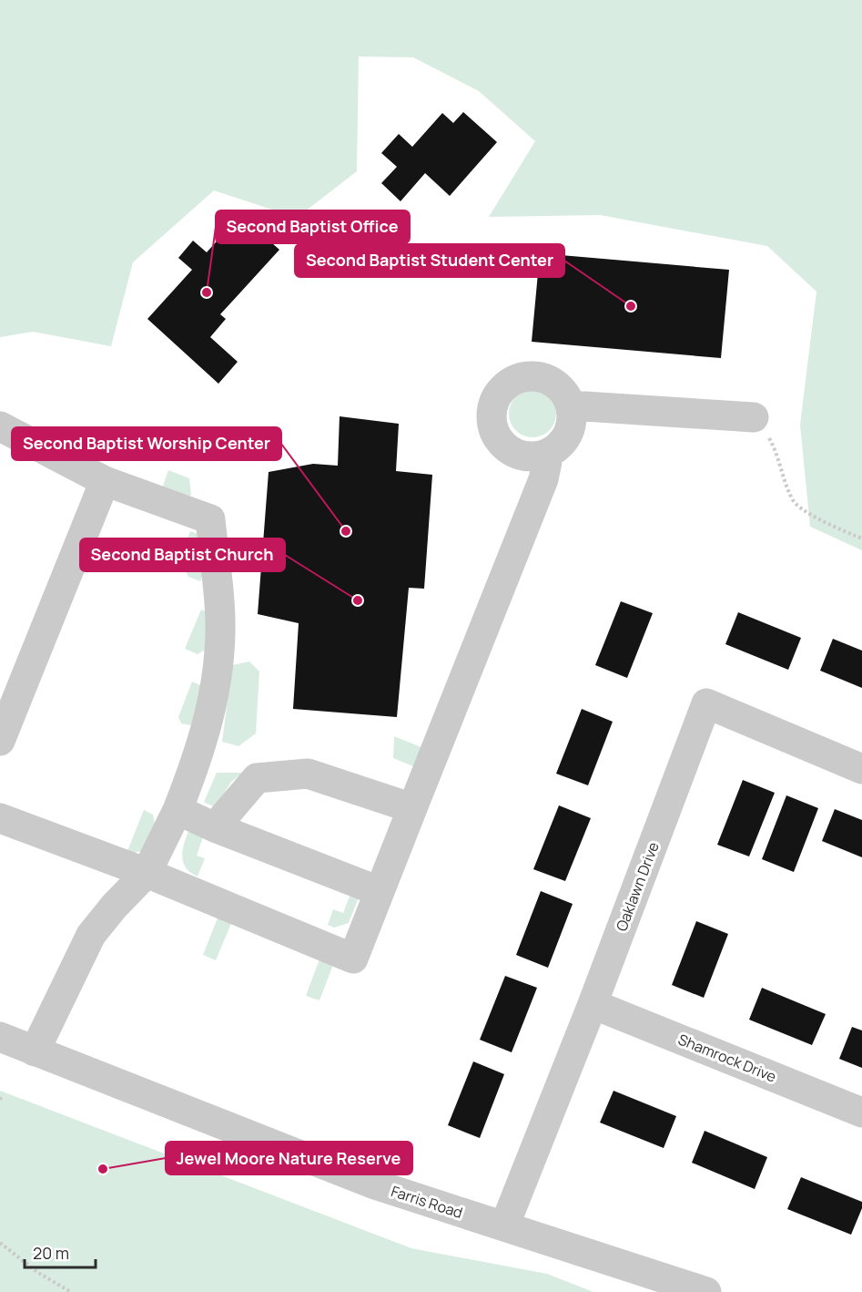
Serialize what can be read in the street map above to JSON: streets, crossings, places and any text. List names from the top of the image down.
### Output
{
  "streets": {
    "street": ["Oaklawn Drive", "Shamrock Drive", "Farris Road"]
  },
  "crossings": [
    ["Oaklawn Drive", "Shamrock Drive"],
    ["Oaklawn Drive", "Farris Road"]
  ],
  "places": [
    "Second Baptist Office",
    "Second Baptist Student Center",
    "Second Baptist Worship Center",
    "Second Baptist Church",
    "Jewel Moore Nature Reserve"
  ],
  "scale_bar": "20 m"
}
